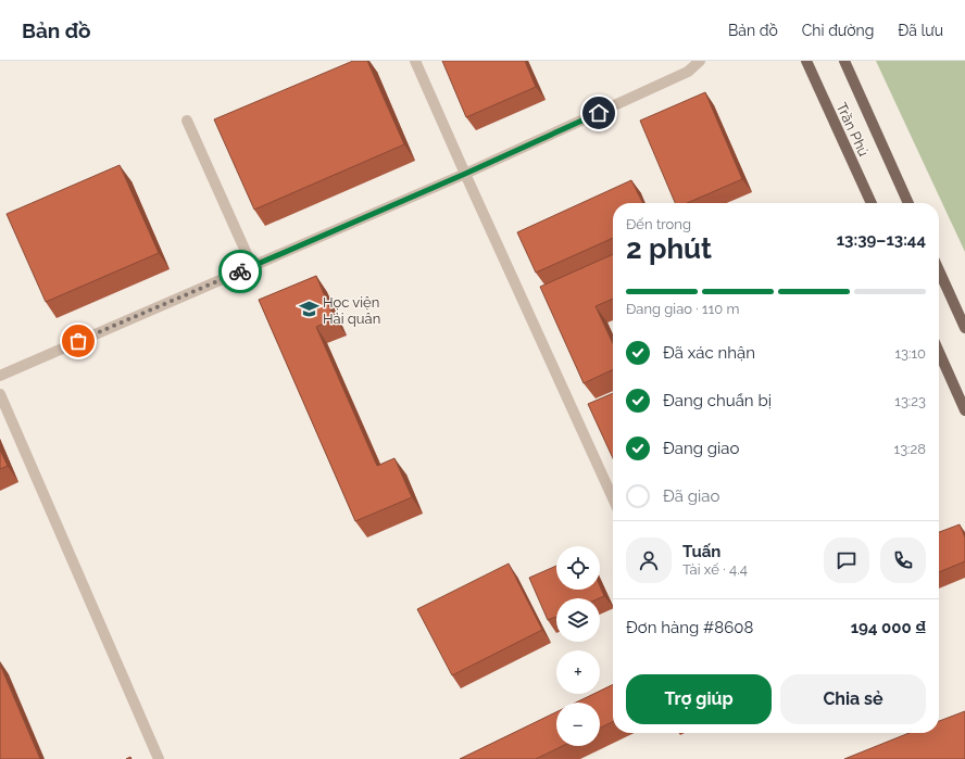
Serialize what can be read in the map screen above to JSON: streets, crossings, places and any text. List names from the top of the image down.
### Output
{
  "streets": {
    "main road": ["Trần Phú"]
  },
  "places": {
    "school or university": ["Học viện Hải quân"]
  },
  "page": {
    "header": "Bản đồ",
    "nav": ["Bản đồ", "Chỉ đường", "Đã lưu"],
    "heading": ["2 phút", "Đến trong", "13:39–13:44"],
    "panel": [
      "Tuấn",
      "Tài xế · 4.4",
      "Đơn hàng #8608",
      "194 000 ₫"
    ],
    "bar": "Đang giao · 110 m",
    "list": [
      ["Đã xác nhận", "13:10"],
      ["Đang chuẩn bị", "13:23"],
      ["Đang giao", "13:28"],
      "Đã giao"
    ],
    "map_buttons": ["+", "−"],
    "buttons": ["Trợ giúp", "Chia sẻ"]
  }
}
